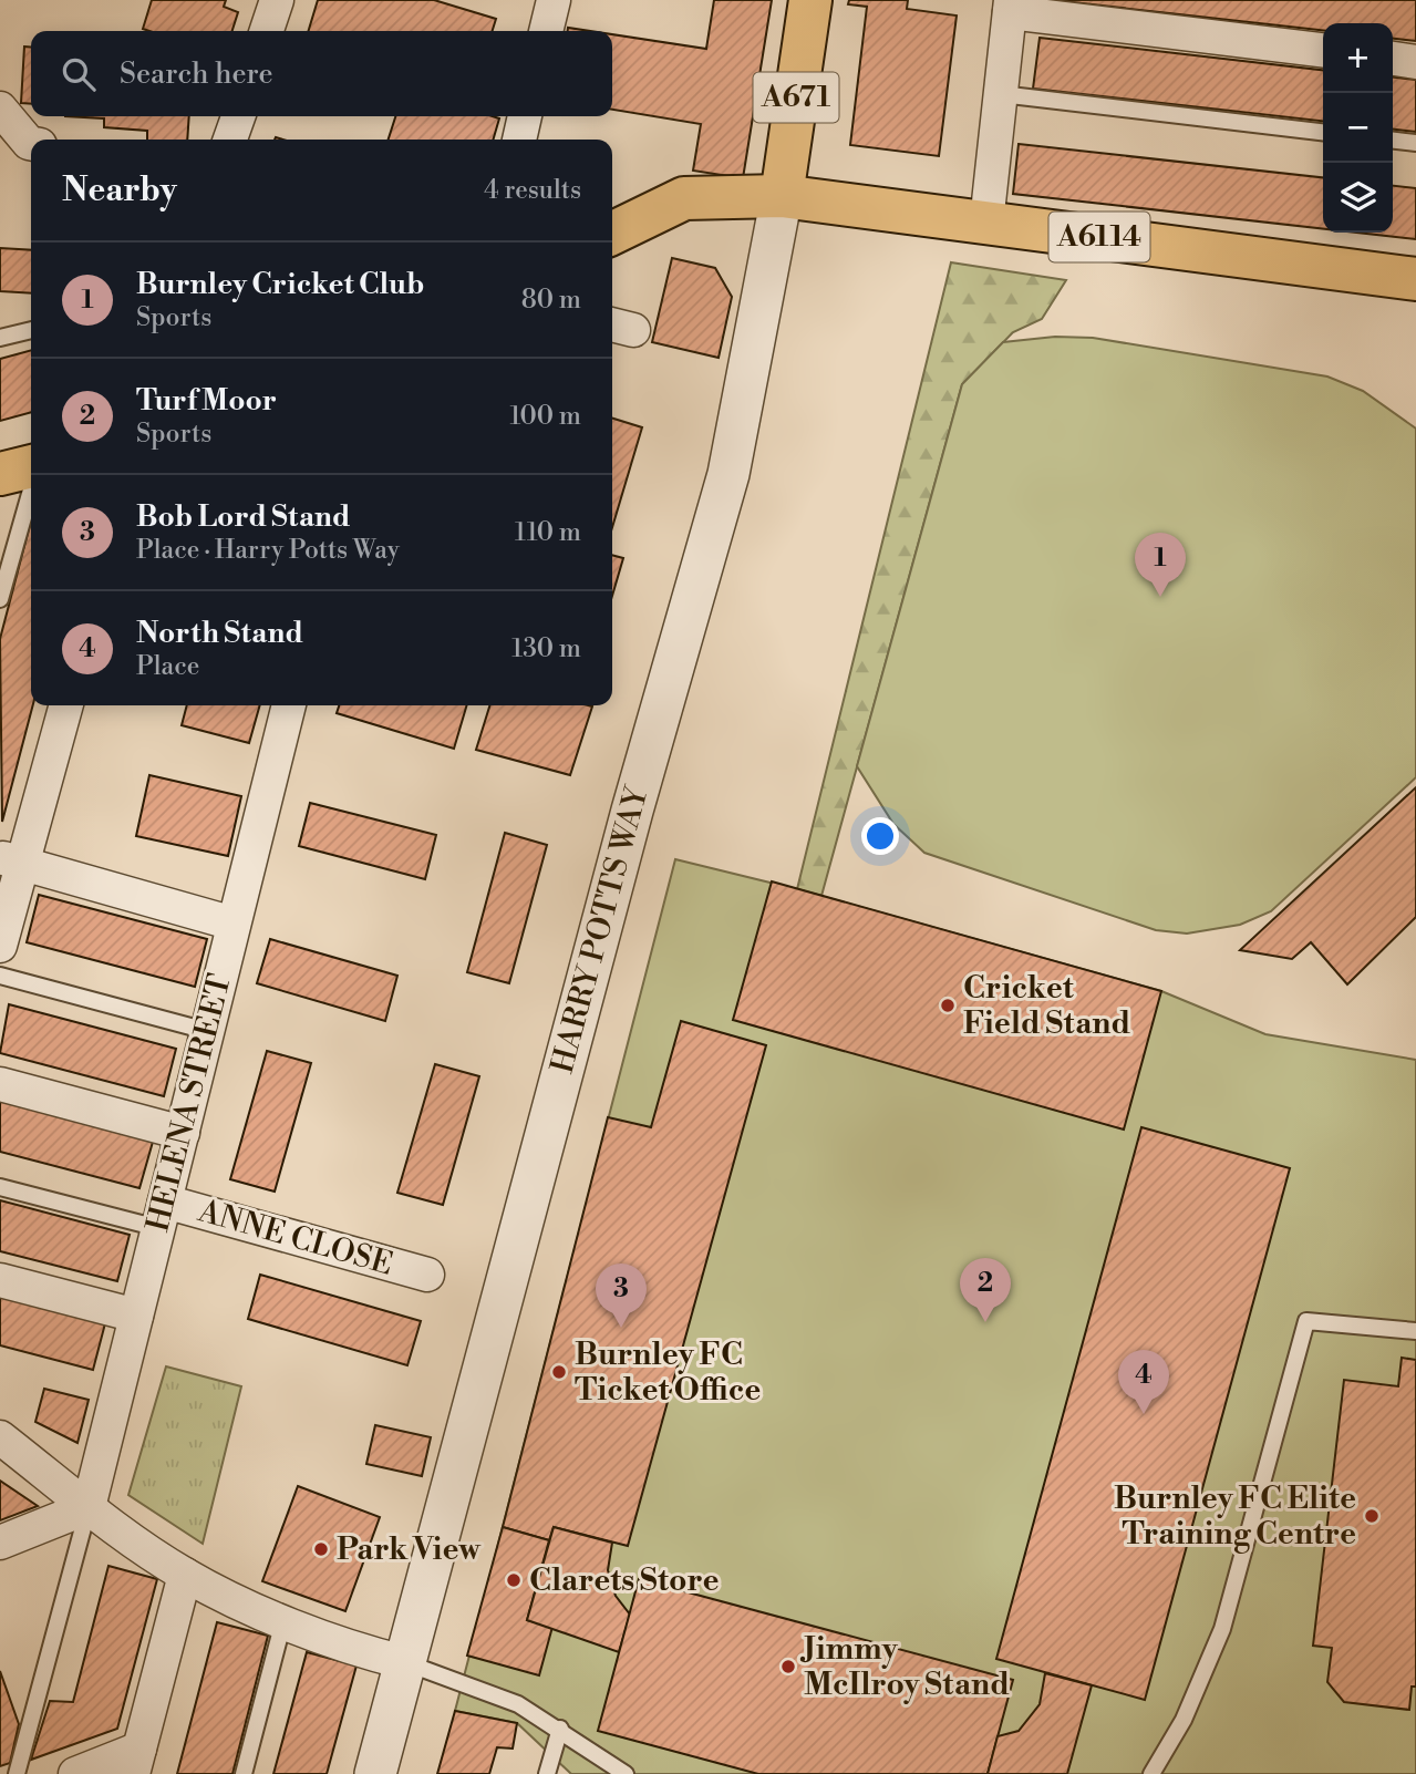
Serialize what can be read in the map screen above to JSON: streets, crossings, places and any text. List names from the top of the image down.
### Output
{
  "streets": {
    "main road": ["A671", "A6114"],
    "street": ["HARRY POTTS WAY", "HELENA STREET", "ANNE CLOSE"]
  },
  "crossings": [
    ["A671", "A6114"],
    ["A671", "HARRY POTTS WAY"],
    ["A6114", "HARRY POTTS WAY"],
    ["HELENA STREET", "ANNE CLOSE"]
  ],
  "places": [
    "Cricket Field Stand",
    "Burnley FC Ticket Office",
    "Burnley FC Elite Training Centre",
    "Park View",
    "Clarets Store",
    "Jimmy McIlroy Stand"
  ],
  "page": {
    "map_buttons": ["+", "−"],
    "search": "Search here",
    "heading": ["Nearby", "4 results"],
    "list": [
      {
        "mark": "1",
        "name": "Burnley Cricket Club",
        "note": "Sports",
        "value": "80 m"
      },
      {
        "mark": "2",
        "name": "Turf Moor",
        "note": "Sports",
        "value": "100 m"
      },
      {
        "mark": "3",
        "name": "Bob Lord Stand",
        "note": "Place · Harry Potts Way",
        "value": "110 m"
      },
      {
        "mark": "4",
        "name": "North Stand",
        "note": "Place",
        "value": "130 m"
      }
    ],
    "pins": [
      "1",
      "2",
      "3",
      "4"
    ]
  }
}
